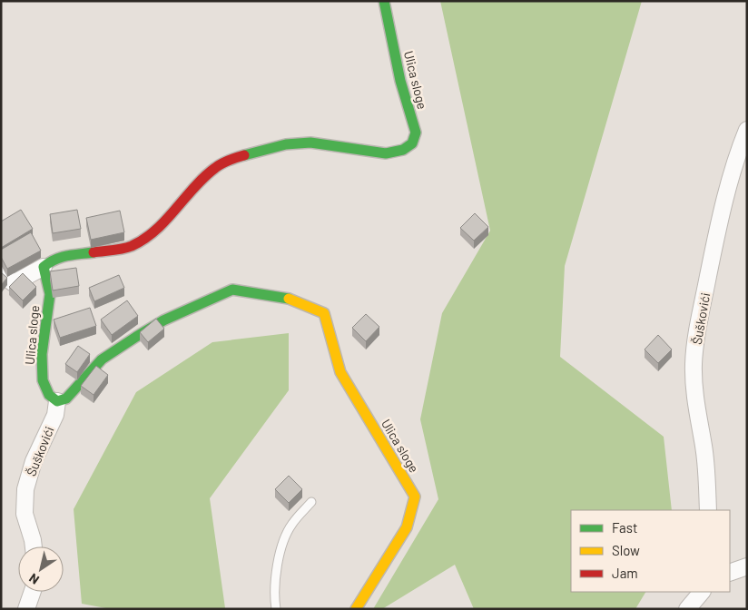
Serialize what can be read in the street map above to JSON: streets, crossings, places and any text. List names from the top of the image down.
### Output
{
  "streets": {
    "street": ["Ulica sloge", "Šuškovići"]
  },
  "crossings": [
    ["Ulica sloge", "Šuškovići"]
  ],
  "legend": ["Fast", "Slow", "Jam"],
  "north": "bottom left"
}
